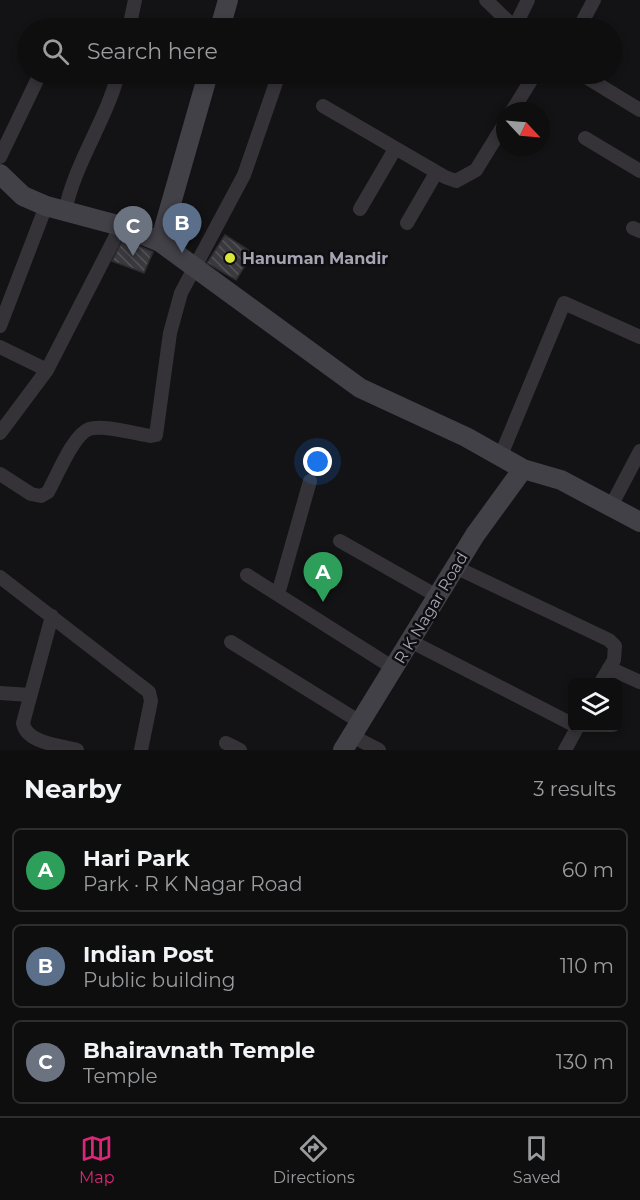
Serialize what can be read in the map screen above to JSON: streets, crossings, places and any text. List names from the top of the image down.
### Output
{
  "streets": {
    "street": ["R K Nagar Road"]
  },
  "places": ["Hanuman Mandir"],
  "north": "bottom right",
  "page": {
    "search": "Search here",
    "pins": ["B", "C", "A"],
    "heading": ["Nearby", "3 results"],
    "list": [
      {
        "mark": "A",
        "name": "Hari Park",
        "note": "Park · R K Nagar Road",
        "value": "60 m"
      },
      {
        "mark": "B",
        "name": "Indian Post",
        "note": "Public building",
        "value": "110 m"
      },
      {
        "mark": "C",
        "name": "Bhairavnath Temple",
        "note": "Temple",
        "value": "130 m"
      }
    ],
    "nav": ["Map", "Directions", "Saved"]
  }
}
